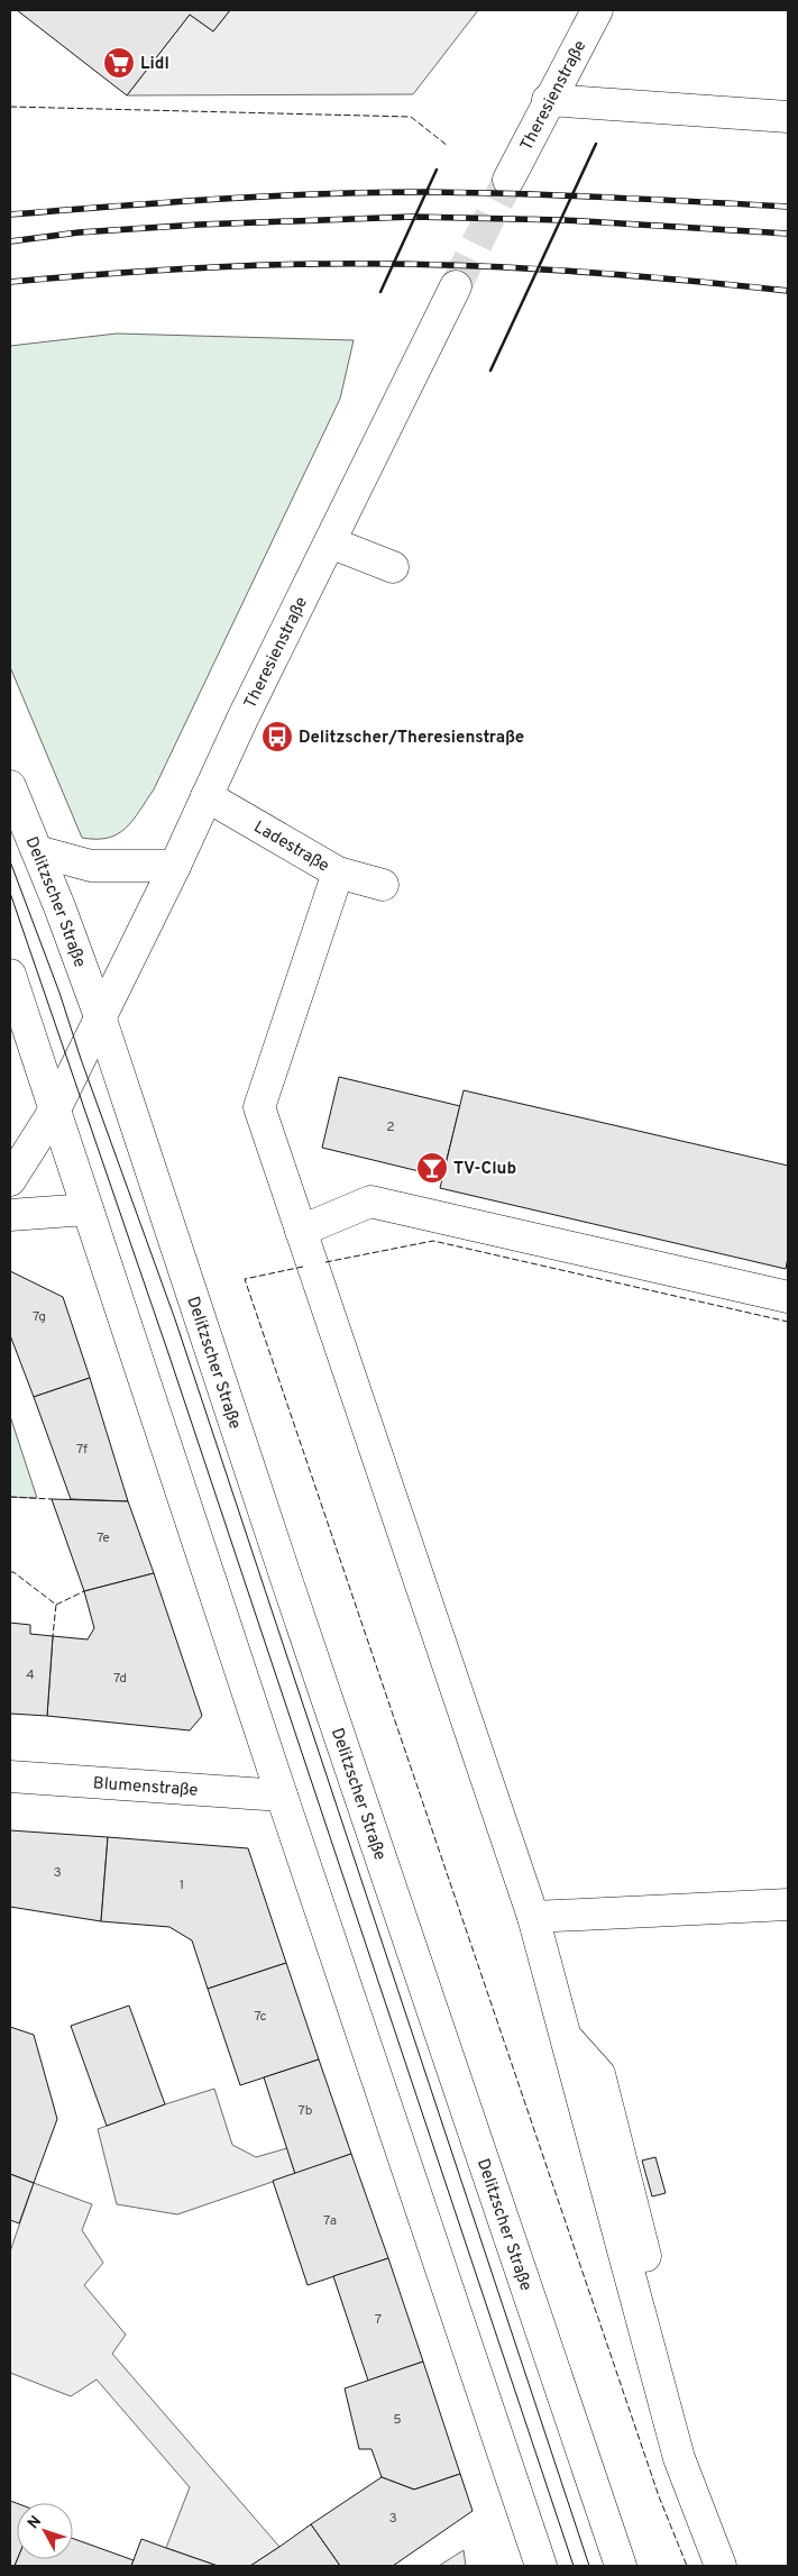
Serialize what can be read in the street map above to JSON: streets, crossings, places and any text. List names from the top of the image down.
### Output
{
  "streets": {
    "main road": [
      "Theresienstraße",
      "Ladestraße",
      "Delitzscher Straße",
      "Blumenstraße"
    ]
  },
  "crossings": [
    ["Theresienstraße", "Ladestraße"],
    ["Theresienstraße", "Delitzscher Straße"]
  ],
  "places": {
    "supermarket": ["Lidl"],
    "bus stop": ["Delitzscher/Theresienstraße"],
    "bar": ["TV-Club"]
  },
  "house_numbers": [
    "2",
    "7g",
    "7f",
    "7e",
    "4",
    "7d",
    "3",
    "1",
    "7c",
    "7b",
    "7a",
    "7",
    "5",
    "3"
  ],
  "north": "top left"
}
